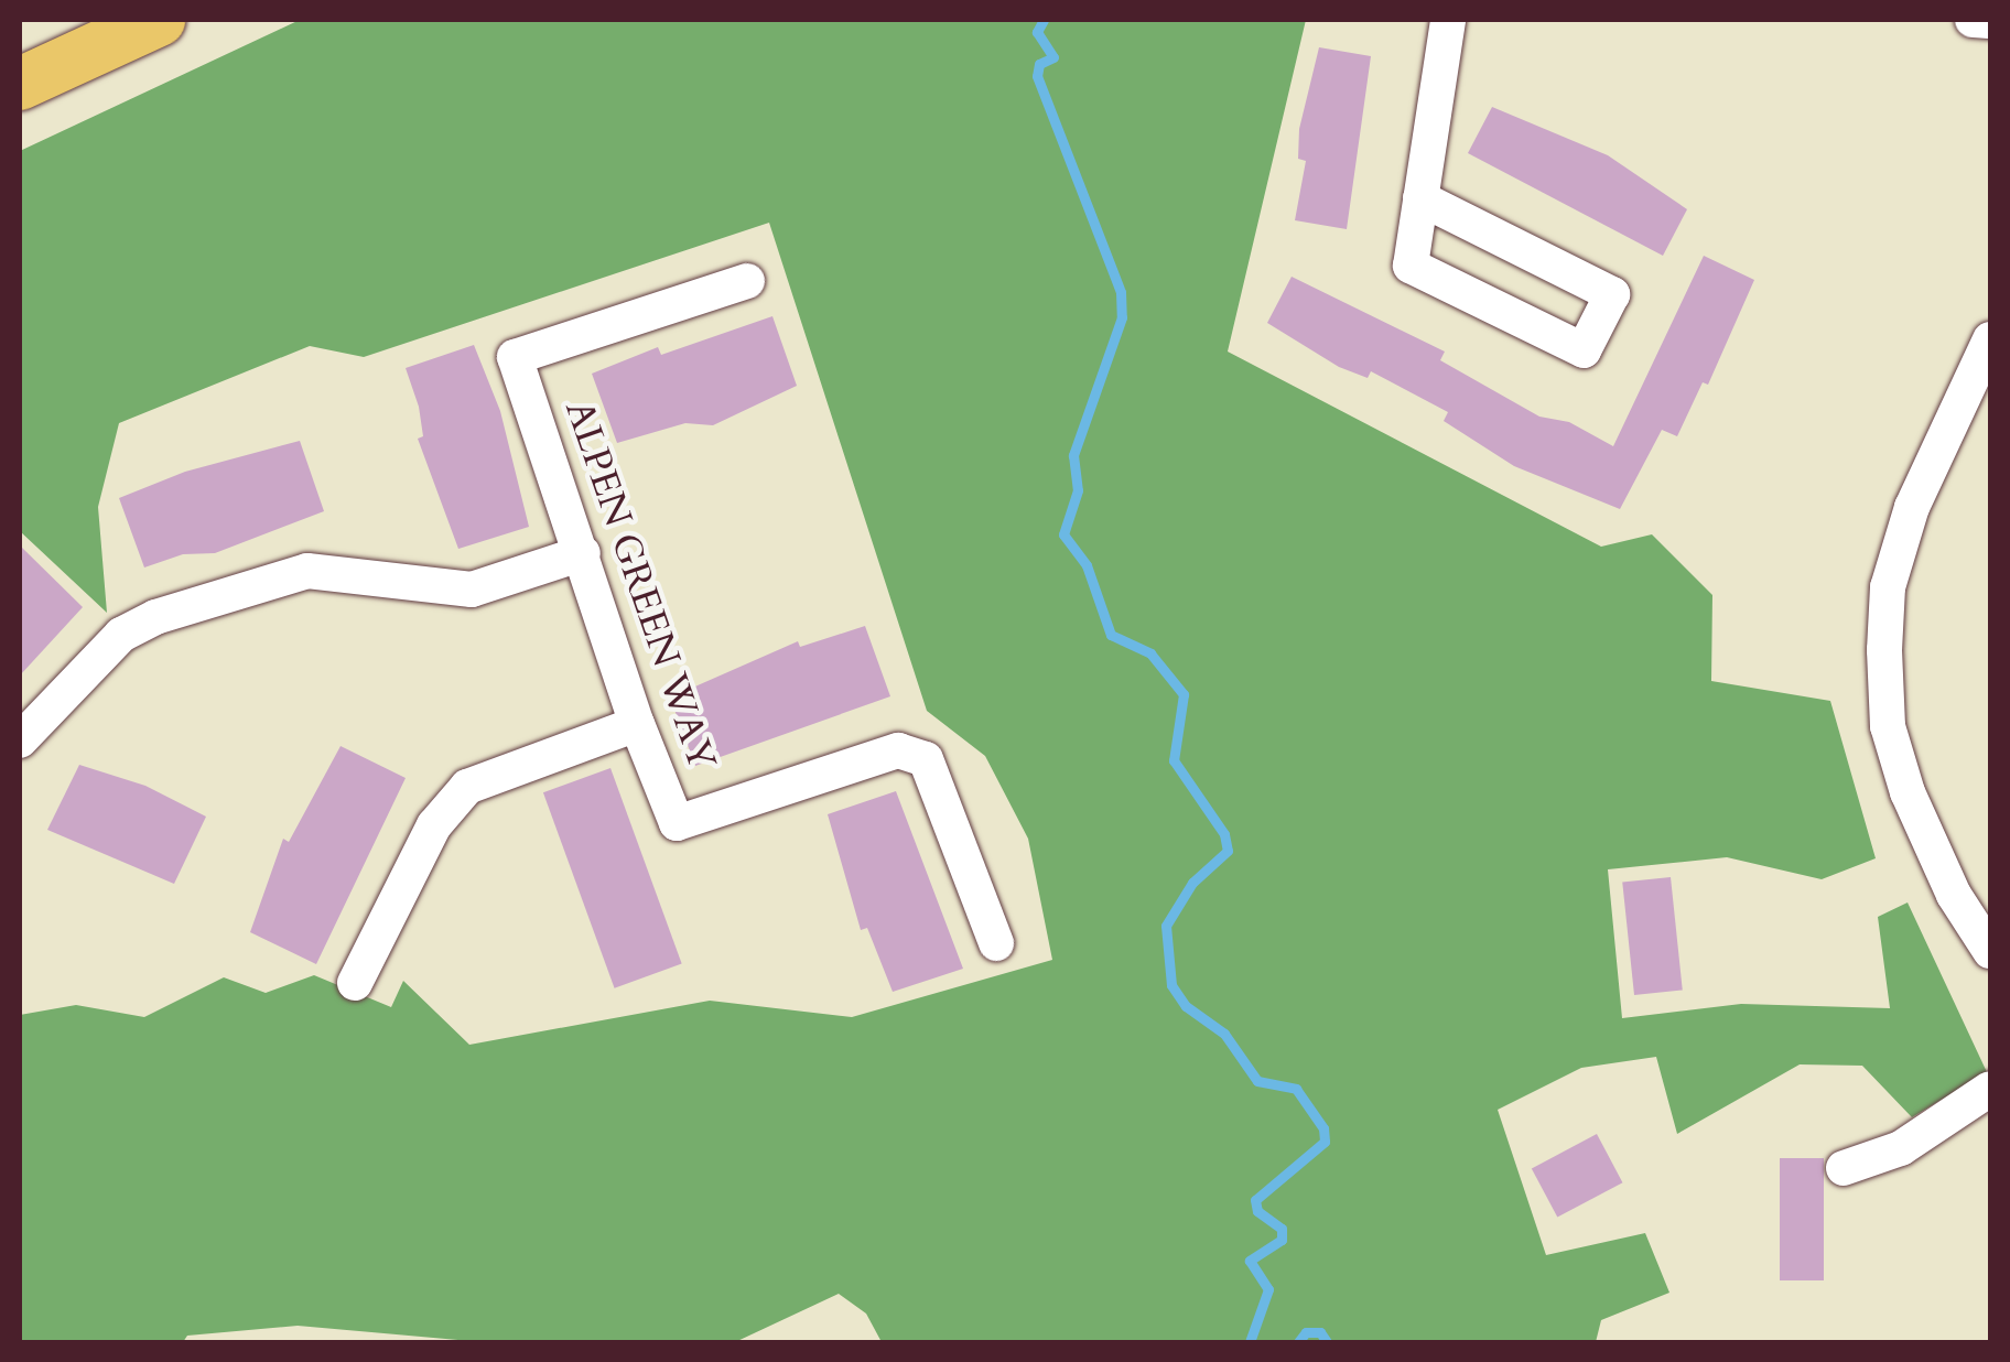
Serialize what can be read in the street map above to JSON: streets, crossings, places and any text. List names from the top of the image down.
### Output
{
  "streets": {
    "street": ["ALPEN GREEN WAY"]
  }
}
